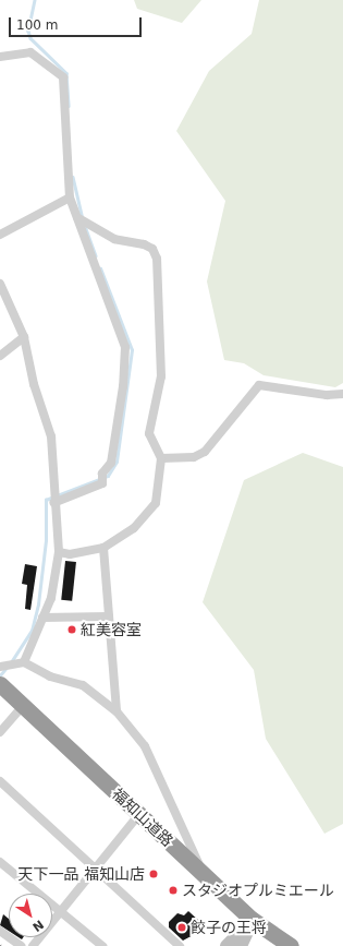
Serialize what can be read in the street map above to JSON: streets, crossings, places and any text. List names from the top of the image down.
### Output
{
  "streets": {
    "highway": ["福知山道路"]
  },
  "places": [
    "紅美容室",
    "天下一品 福知山店",
    "スタジオプルミエール",
    "餃子の王将"
  ],
  "scale_bar": "100 m",
  "north": "bottom right"
}
